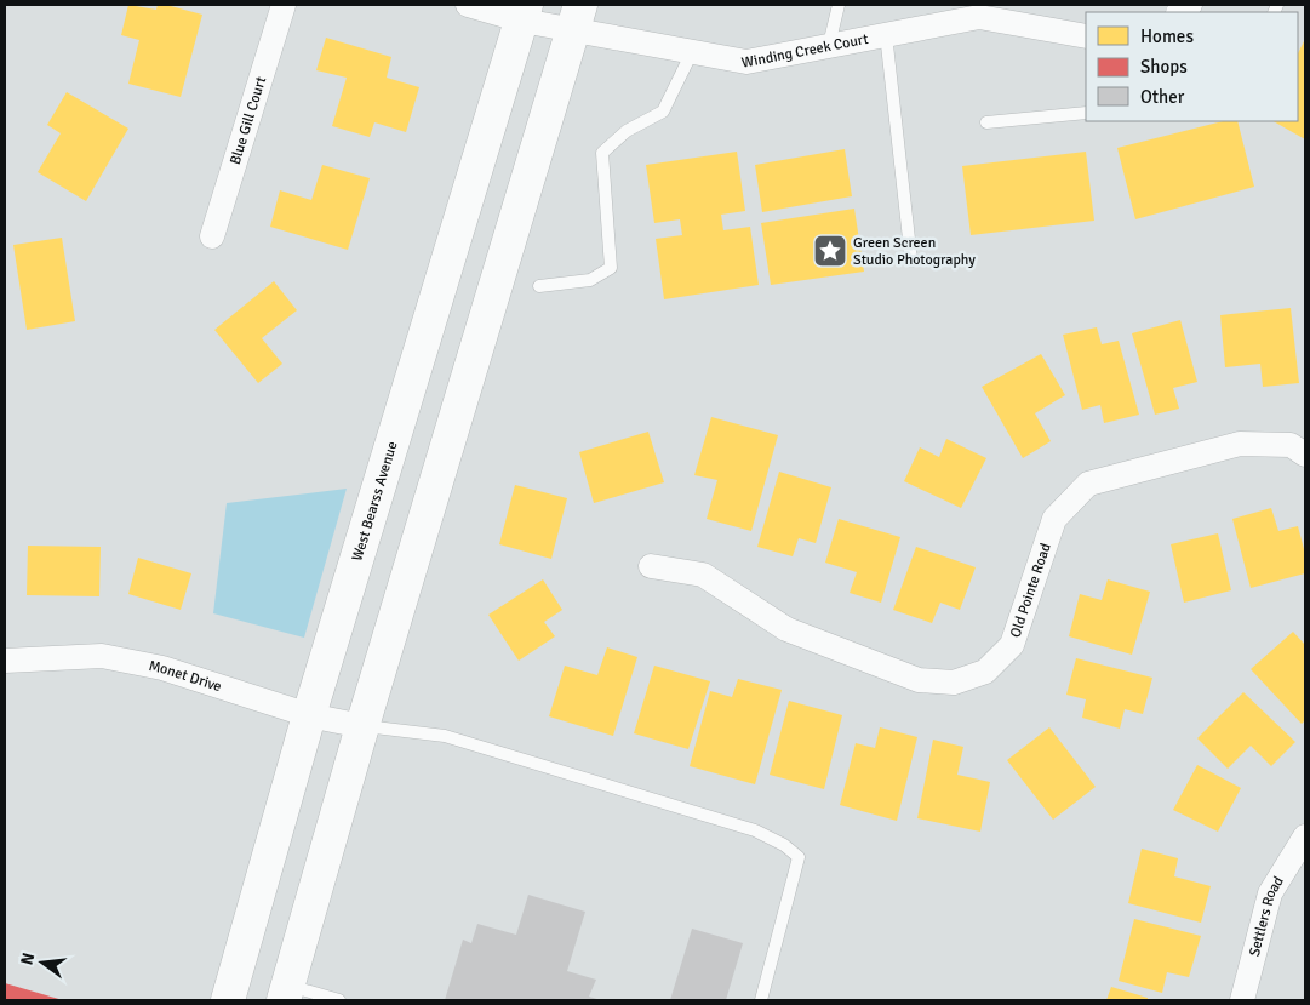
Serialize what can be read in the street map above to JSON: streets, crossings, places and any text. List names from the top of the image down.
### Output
{
  "streets": {
    "main road": ["West Bearss Avenue"],
    "street": [
      "Winding Creek Court",
      "Blue Gill Court",
      "Old Pointe Road",
      "Monet Drive",
      "Settlers Road"
    ]
  },
  "crossings": [
    ["Winding Creek Court", "West Bearss Avenue"],
    ["West Bearss Avenue", "Monet Drive"]
  ],
  "places": {
    "place": ["Green Screen Studio Photography"]
  },
  "legend": ["Homes", "Shops", "Other"],
  "north": "left"
}
